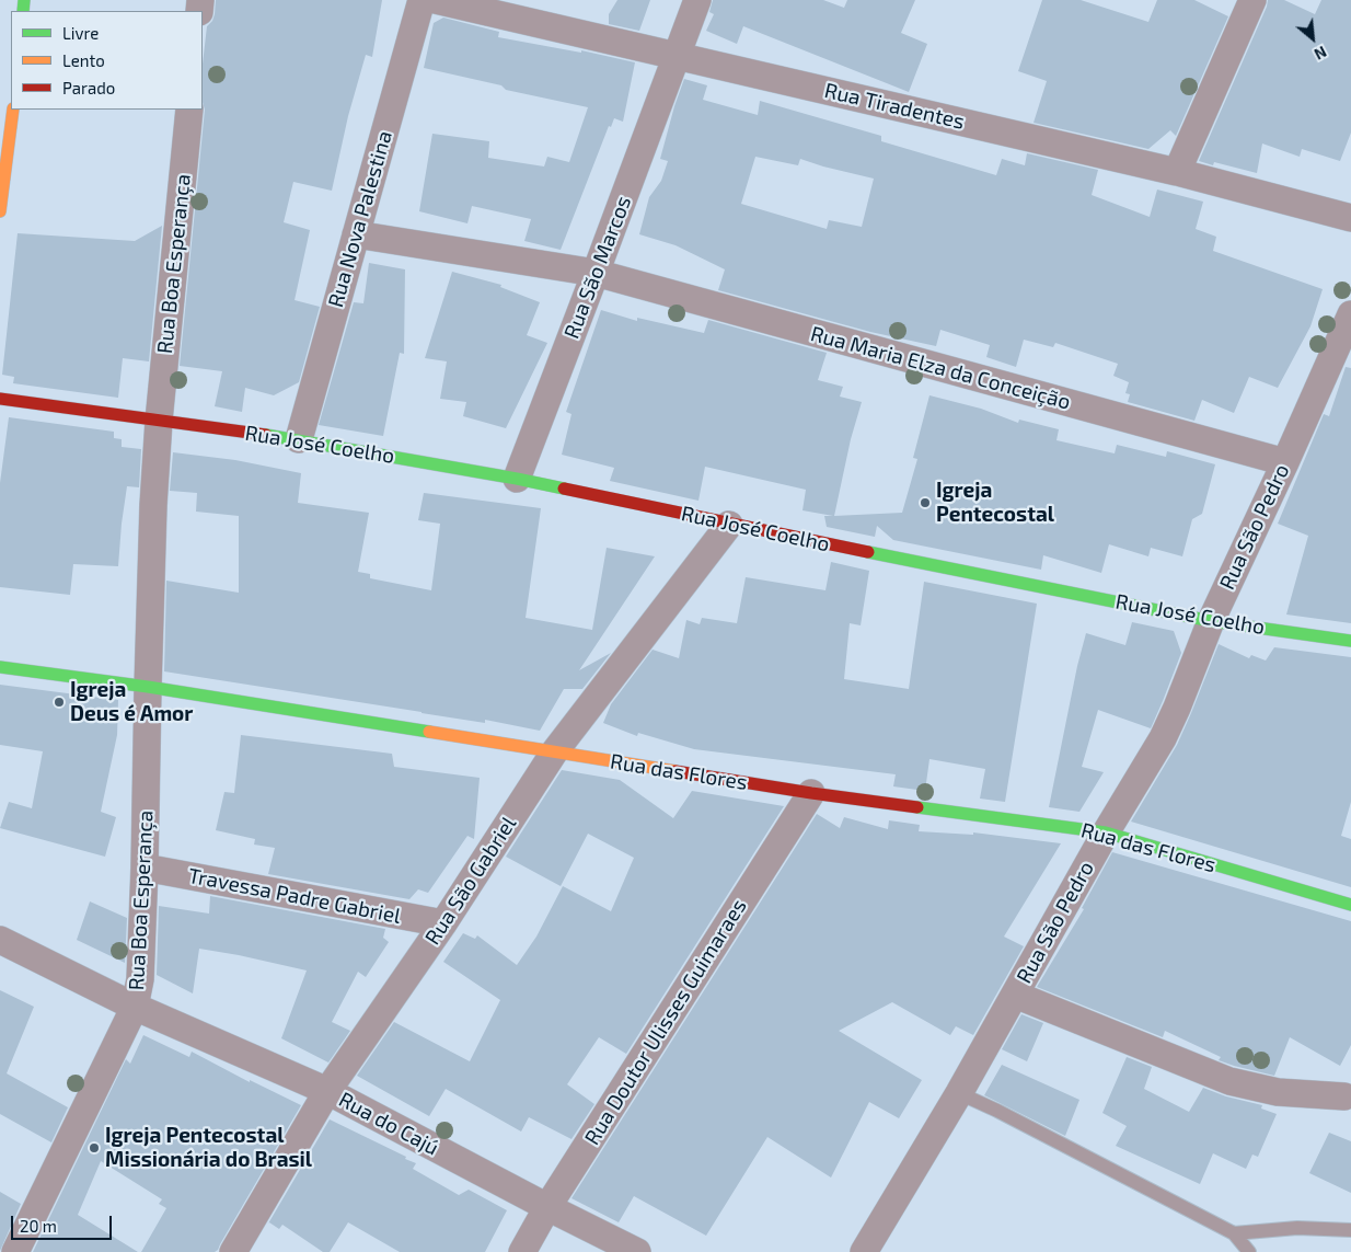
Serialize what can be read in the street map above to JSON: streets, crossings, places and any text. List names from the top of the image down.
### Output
{
  "streets": {
    "street": [
      "Rua Tiradentes",
      "Rua Nova Palestina",
      "Rua Boa Esperança",
      "Rua São Marcos",
      "Rua Maria Elza da Conceição",
      "Rua José Coelho",
      "Rua São Pedro",
      "Rua das Flores",
      "Rua São Gabriel",
      "Travessa Padre Gabriel",
      "Rua Doutor Ulisses Guimaraes",
      "Rua do Cajú"
    ]
  },
  "crossings": [
    ["Rua Tiradentes", "Rua São Marcos"],
    ["Rua Nova Palestina", "Rua Maria Elza da Conceição"],
    ["Rua Nova Palestina", "Rua José Coelho"],
    ["Rua Boa Esperança", "Rua José Coelho"],
    ["Rua Boa Esperança", "Rua das Flores"],
    ["Rua Boa Esperança", "Travessa Padre Gabriel"],
    ["Rua Boa Esperança", "Rua do Cajú"],
    ["Rua São Marcos", "Rua Maria Elza da Conceição"],
    ["Rua São Marcos", "Rua José Coelho"],
    ["Rua Maria Elza da Conceição", "Rua São Pedro"],
    ["Rua José Coelho", "Rua São Pedro"],
    ["Rua José Coelho", "Rua São Gabriel"],
    ["Rua São Pedro", "Rua das Flores"],
    ["Rua das Flores", "Rua São Gabriel"],
    ["Rua das Flores", "Rua Doutor Ulisses Guimaraes"],
    ["Rua São Gabriel", "Travessa Padre Gabriel"],
    ["Rua São Gabriel", "Rua do Cajú"],
    ["Rua Doutor Ulisses Guimaraes", "Rua do Cajú"]
  ],
  "places": ["Igreja Pentecostal", "Igreja Deus é Amor", "Igreja Pentecostal Missionária do Brasil"],
  "legend": ["Livre", "Lento", "Parado"],
  "scale_bar": "20 m",
  "north": "bottom right"
}
